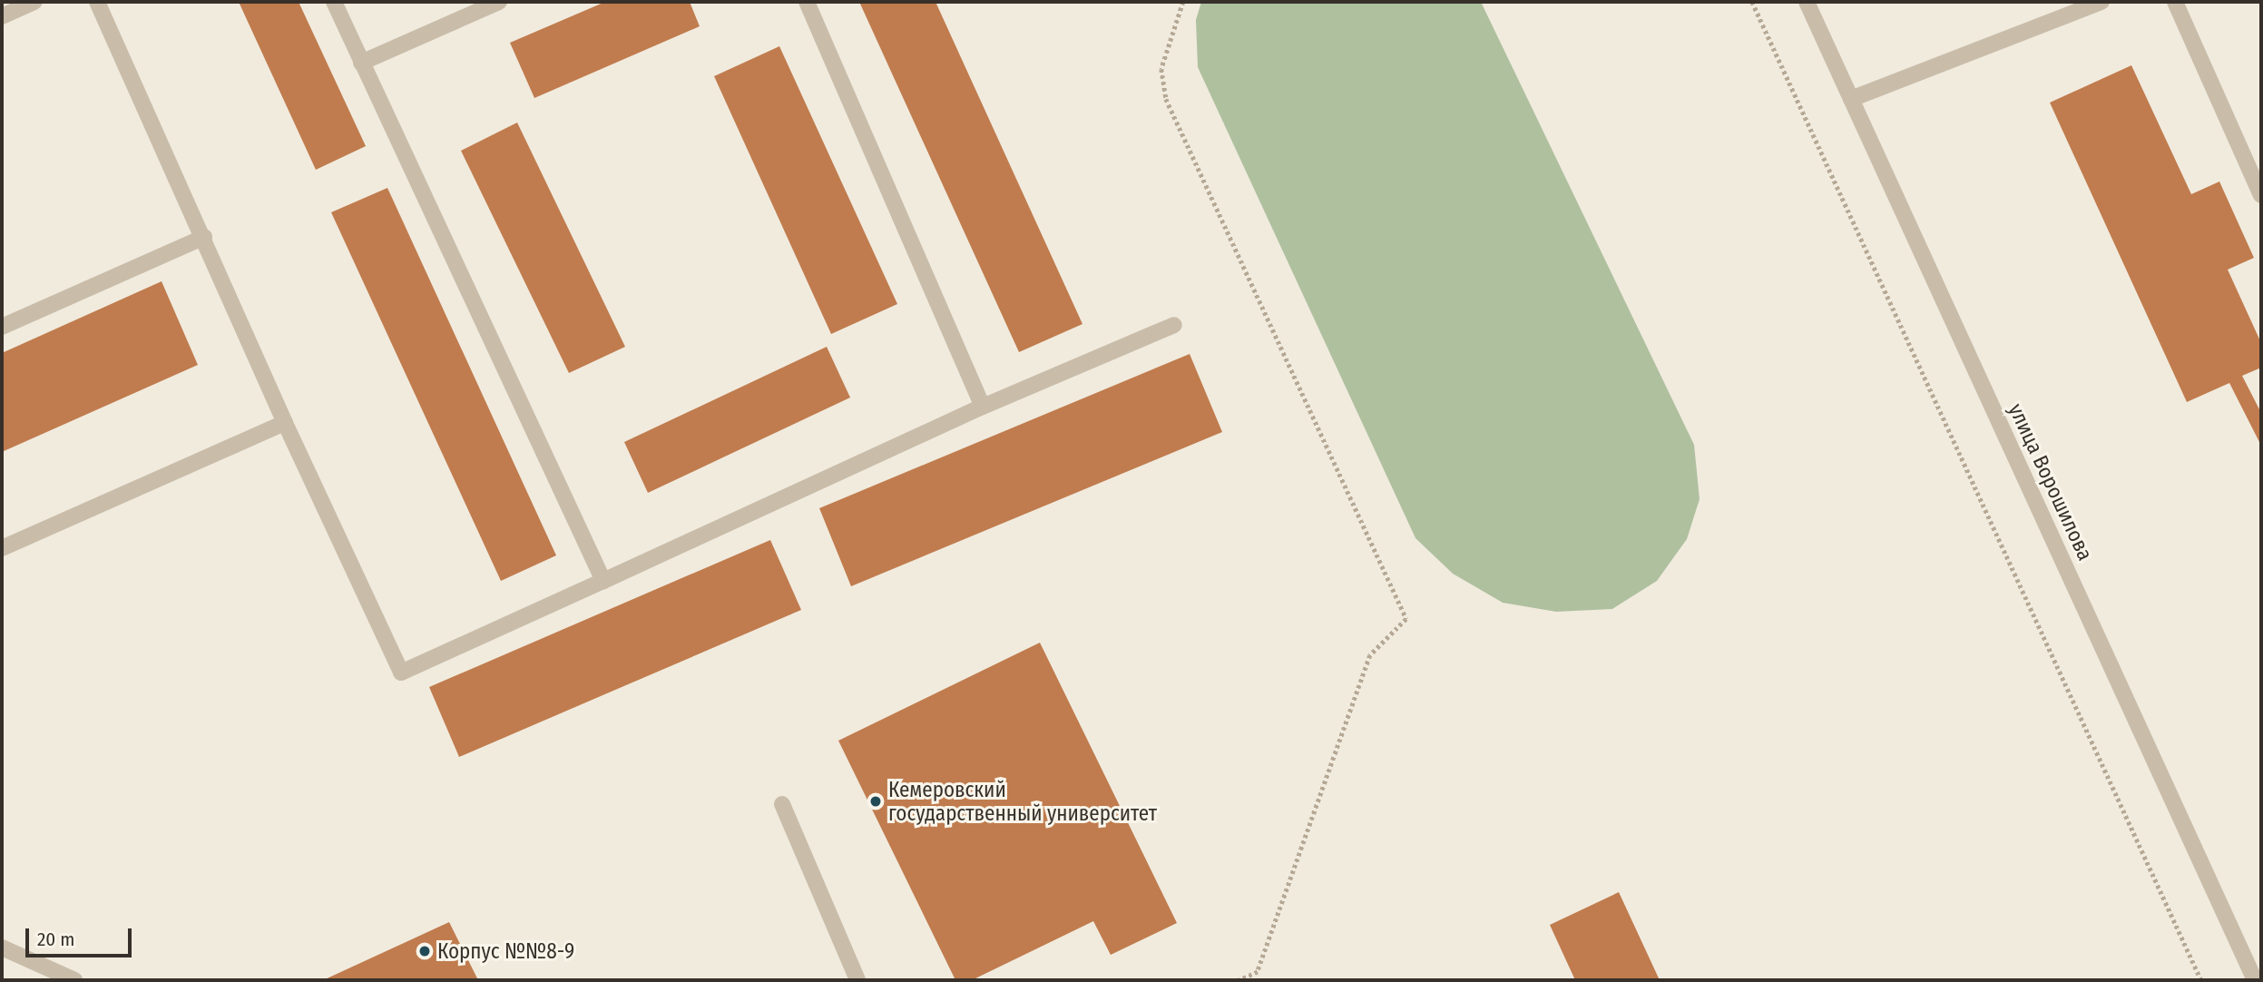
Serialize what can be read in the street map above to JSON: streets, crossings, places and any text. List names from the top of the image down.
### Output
{
  "streets": {
    "street": ["улица Ворошилова"]
  },
  "places": ["Кемеровский государственный университет", "Корпус №№8-9"],
  "scale_bar": "20 m"
}
